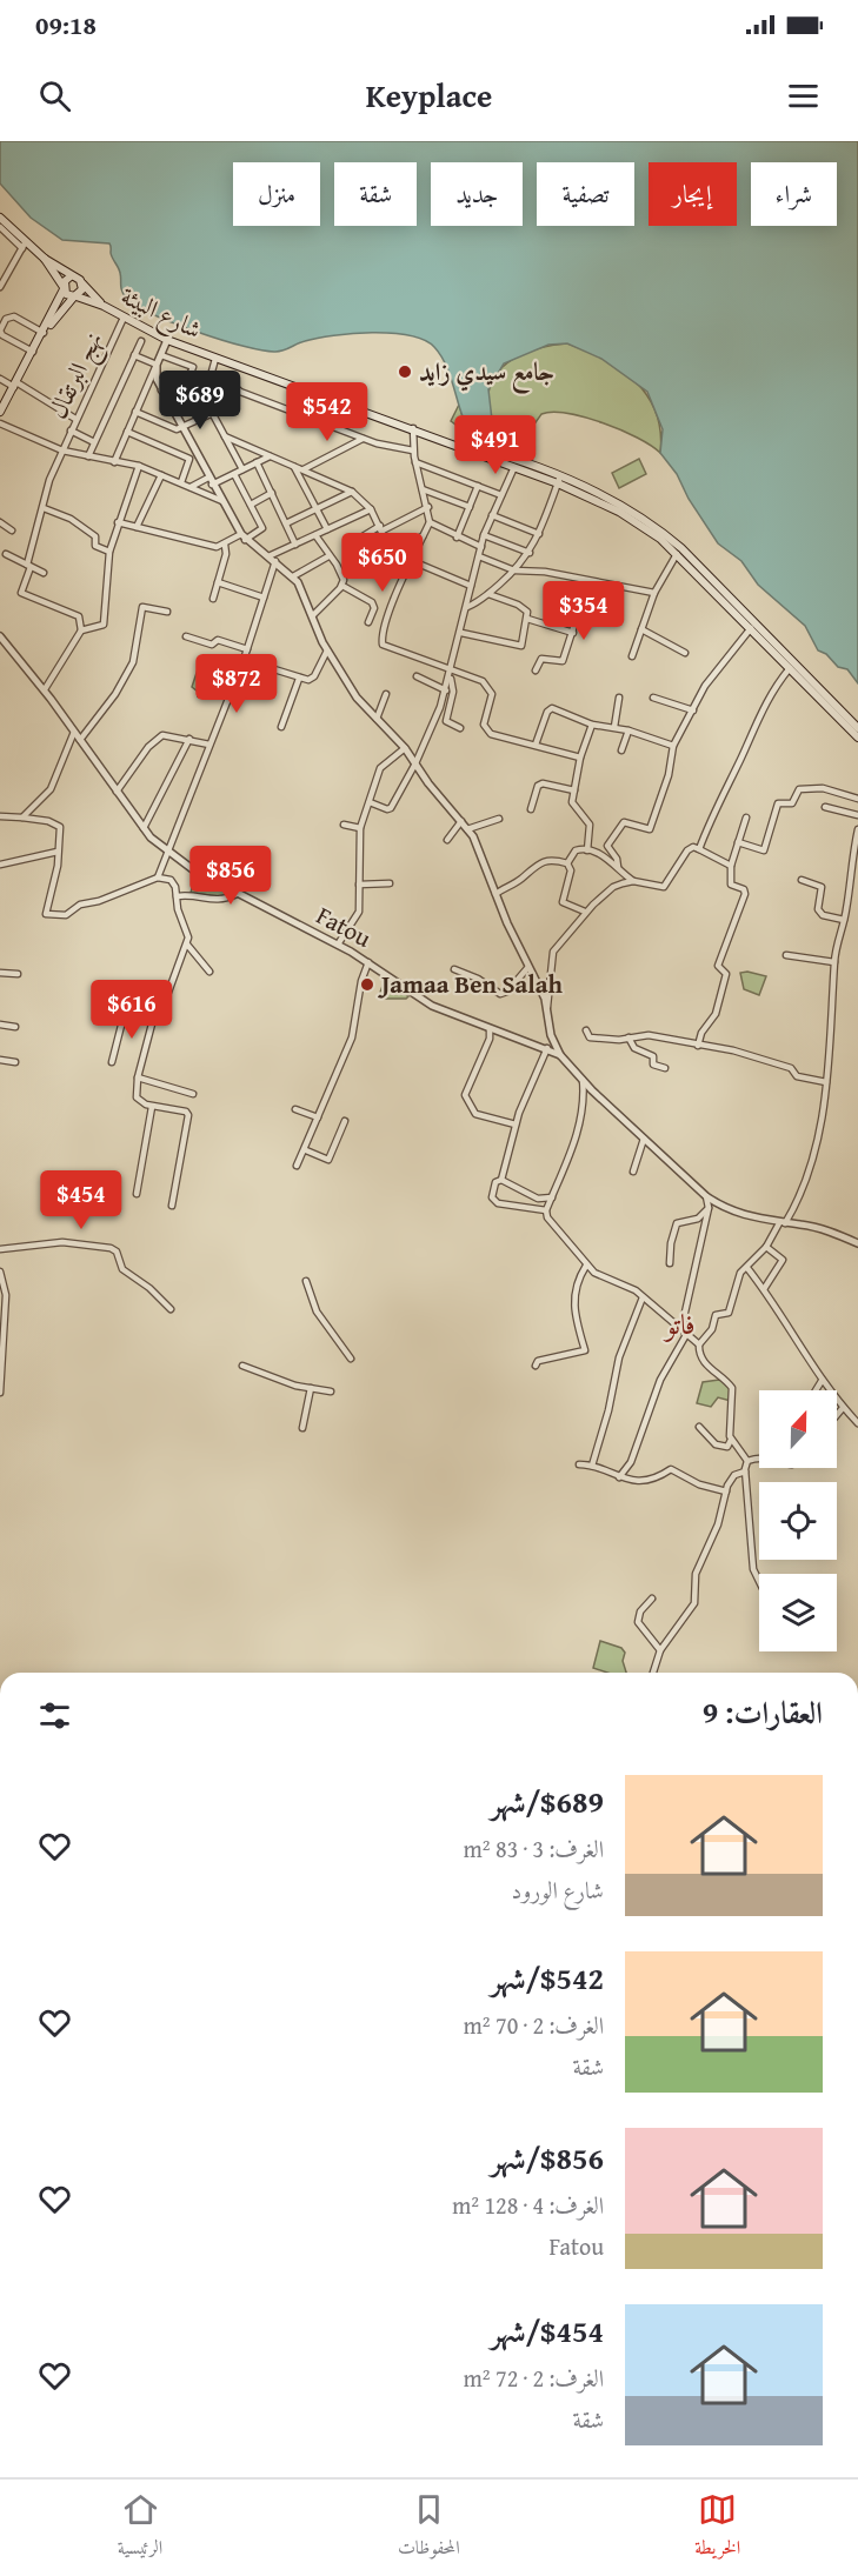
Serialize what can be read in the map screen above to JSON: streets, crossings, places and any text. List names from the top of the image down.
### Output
{
  "streets": {
    "main road": ["شارع البيئة"],
    "street": ["نهج البرتقال", "Fatou"]
  },
  "crossings": [
    ["شارع البيئة", "نهج البرتقال"]
  ],
  "districts": ["فاتو"],
  "places": ["جامع سيدي زايد", "Jamaa Ben Salah"],
  "north": "top",
  "page": {
    "status": "09:18",
    "header": "Keyplace",
    "chip": [
      "شراء",
      "إيجار",
      "تصفية",
      "جديد",
      "شقة",
      "منزل"
    ],
    "price": [
      "$689",
      "$542",
      "$491",
      "$650",
      "$354",
      "$872",
      "$856",
      "$616",
      "$454"
    ],
    "heading": "العقارات: 9",
    "list": [
      {
        "name": "$689/شهر",
        "note": "الغرف: 3 · 83 m² · شارع الورود"
      },
      {
        "name": "$542/شهر",
        "note": "الغرف: 2 · 70 m² · شقة"
      },
      {
        "name": "$856/شهر",
        "note": "الغرف: 4 · 128 m² · Fatou"
      },
      {
        "name": "$454/شهر",
        "note": "الغرف: 2 · 72 m² · شقة"
      }
    ],
    "tabs": ["الخريطة", "المحفوظات", "الرئيسية"]
  }
}
